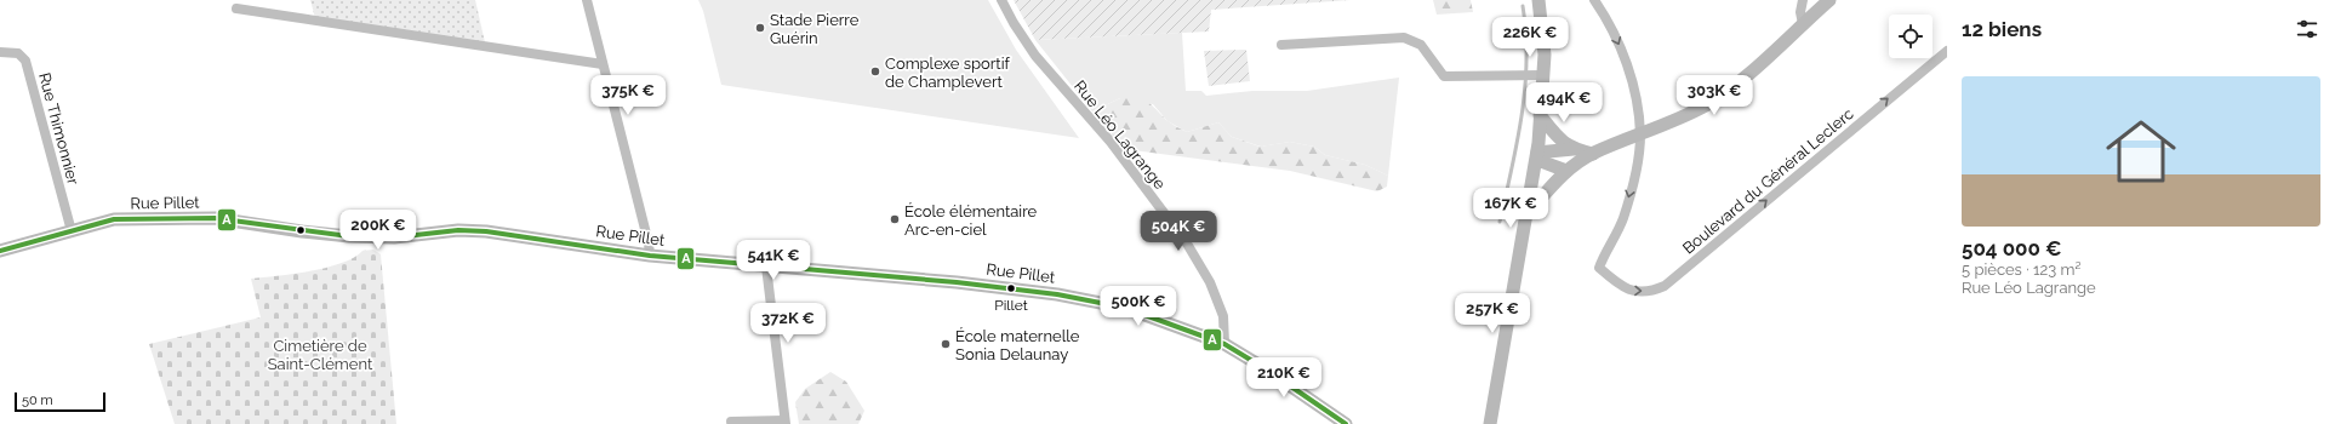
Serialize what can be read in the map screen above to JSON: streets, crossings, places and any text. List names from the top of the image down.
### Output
{
  "streets": {
    "street": [
      "Rue Thimonnier",
      "Rue Léo Lagrange",
      "Boulevard du Général Leclerc",
      "Rue Pillet"
    ]
  },
  "crossings": [
    ["Rue Thimonnier", "Rue Pillet"],
    ["Rue Léo Lagrange", "Rue Pillet"]
  ],
  "parks": ["Cimetière de Saint-Clément"],
  "places": [
    "Stade Pierre Guérin",
    "Complexe sportif de Champlevert",
    "École élémentaire Arc-en-ciel",
    "Pillet",
    "École maternelle Sonia Delaunay"
  ],
  "lines": ["transit line A"],
  "scale_bar": "50 m",
  "page": {
    "heading": "12 biens",
    "price": [
      "226K €",
      "375K €",
      "303K €",
      "494K €",
      "167K €",
      "200K €",
      "504K €",
      "541K €",
      "500K €",
      "257K €",
      "372K €",
      "210K €"
    ],
    "list": [
      {
        "name": "504 000 €",
        "note": "5 pièces · 123 m² · Rue Léo Lagrange"
      }
    ],
    "scale": "50 m"
  }
}
